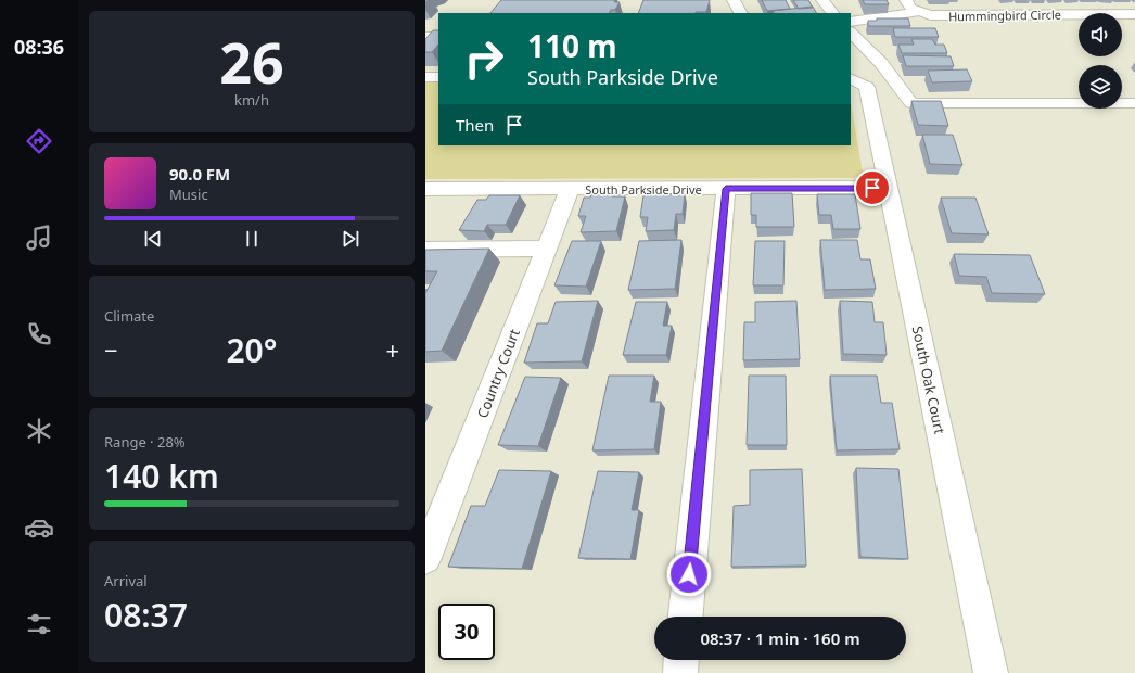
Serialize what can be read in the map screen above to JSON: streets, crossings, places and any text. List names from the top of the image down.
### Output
{
  "streets": {
    "street": [
      "Hummingbird Circle",
      "South Parkside Drive",
      "Country Court",
      "South Oak Court"
    ]
  },
  "crossings": [
    ["South Parkside Drive", "Country Court"],
    ["South Parkside Drive", "South Oak Court"]
  ],
  "page": {
    "tabs": "08:36",
    "tile": [
      ["26", "km/h"],
      "Climate",
      ["Range · 28%", "140 km"],
      ["Arrival", "08:37"]
    ],
    "turn": ["110 m", "South Parkside Drive"],
    "then": "Then",
    "song": ["90.0 FM", "Music"],
    "heat": ["−", "20°", "+"],
    "limit": "30",
    "trip": "08:37 · 1 min · 160 m"
  }
}
